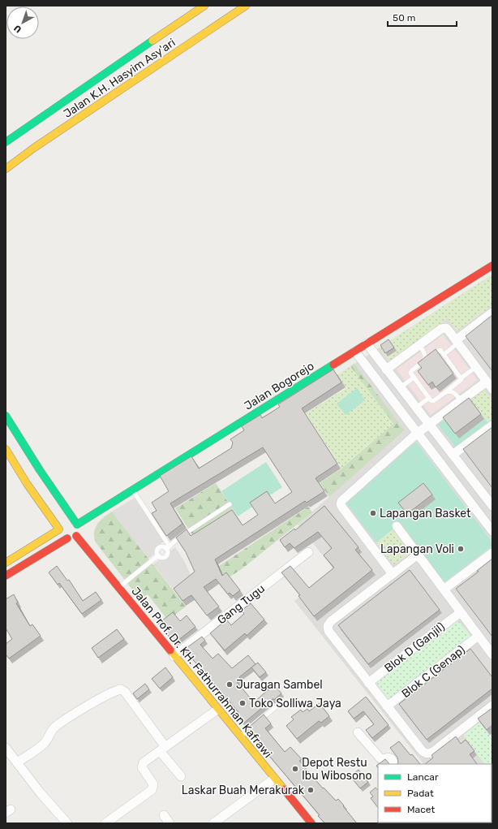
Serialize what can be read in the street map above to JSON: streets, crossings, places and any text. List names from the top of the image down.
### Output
{
  "streets": {
    "main road": ["Jalan K.H. Hasyim Asy'ari", "Jalan Bogorejo", "Jalan Prof. Dr. KH. Fathurrahman Kafrawi"],
    "street": ["Gang Tugu", "Blok D (Ganjil)", "Blok C (Genap)"]
  },
  "crossings": [
    ["Jalan Bogorejo", "Jalan Prof. Dr. KH. Fathurrahman Kafrawi"],
    ["Gang Tugu", "Jalan Prof. Dr. KH. Fathurrahman Kafrawi"]
  ],
  "places": [
    "Lapangan Basket",
    "Lapangan Voli",
    "Juragan Sambel",
    "Toko Solliwa Jaya",
    "Depot Restu Ibu Wibosono",
    "Laskar Buah Merakurak"
  ],
  "legend": ["Lancar", "Padat", "Macet"],
  "scale_bar": "50 m",
  "north": "bottom left"
}
